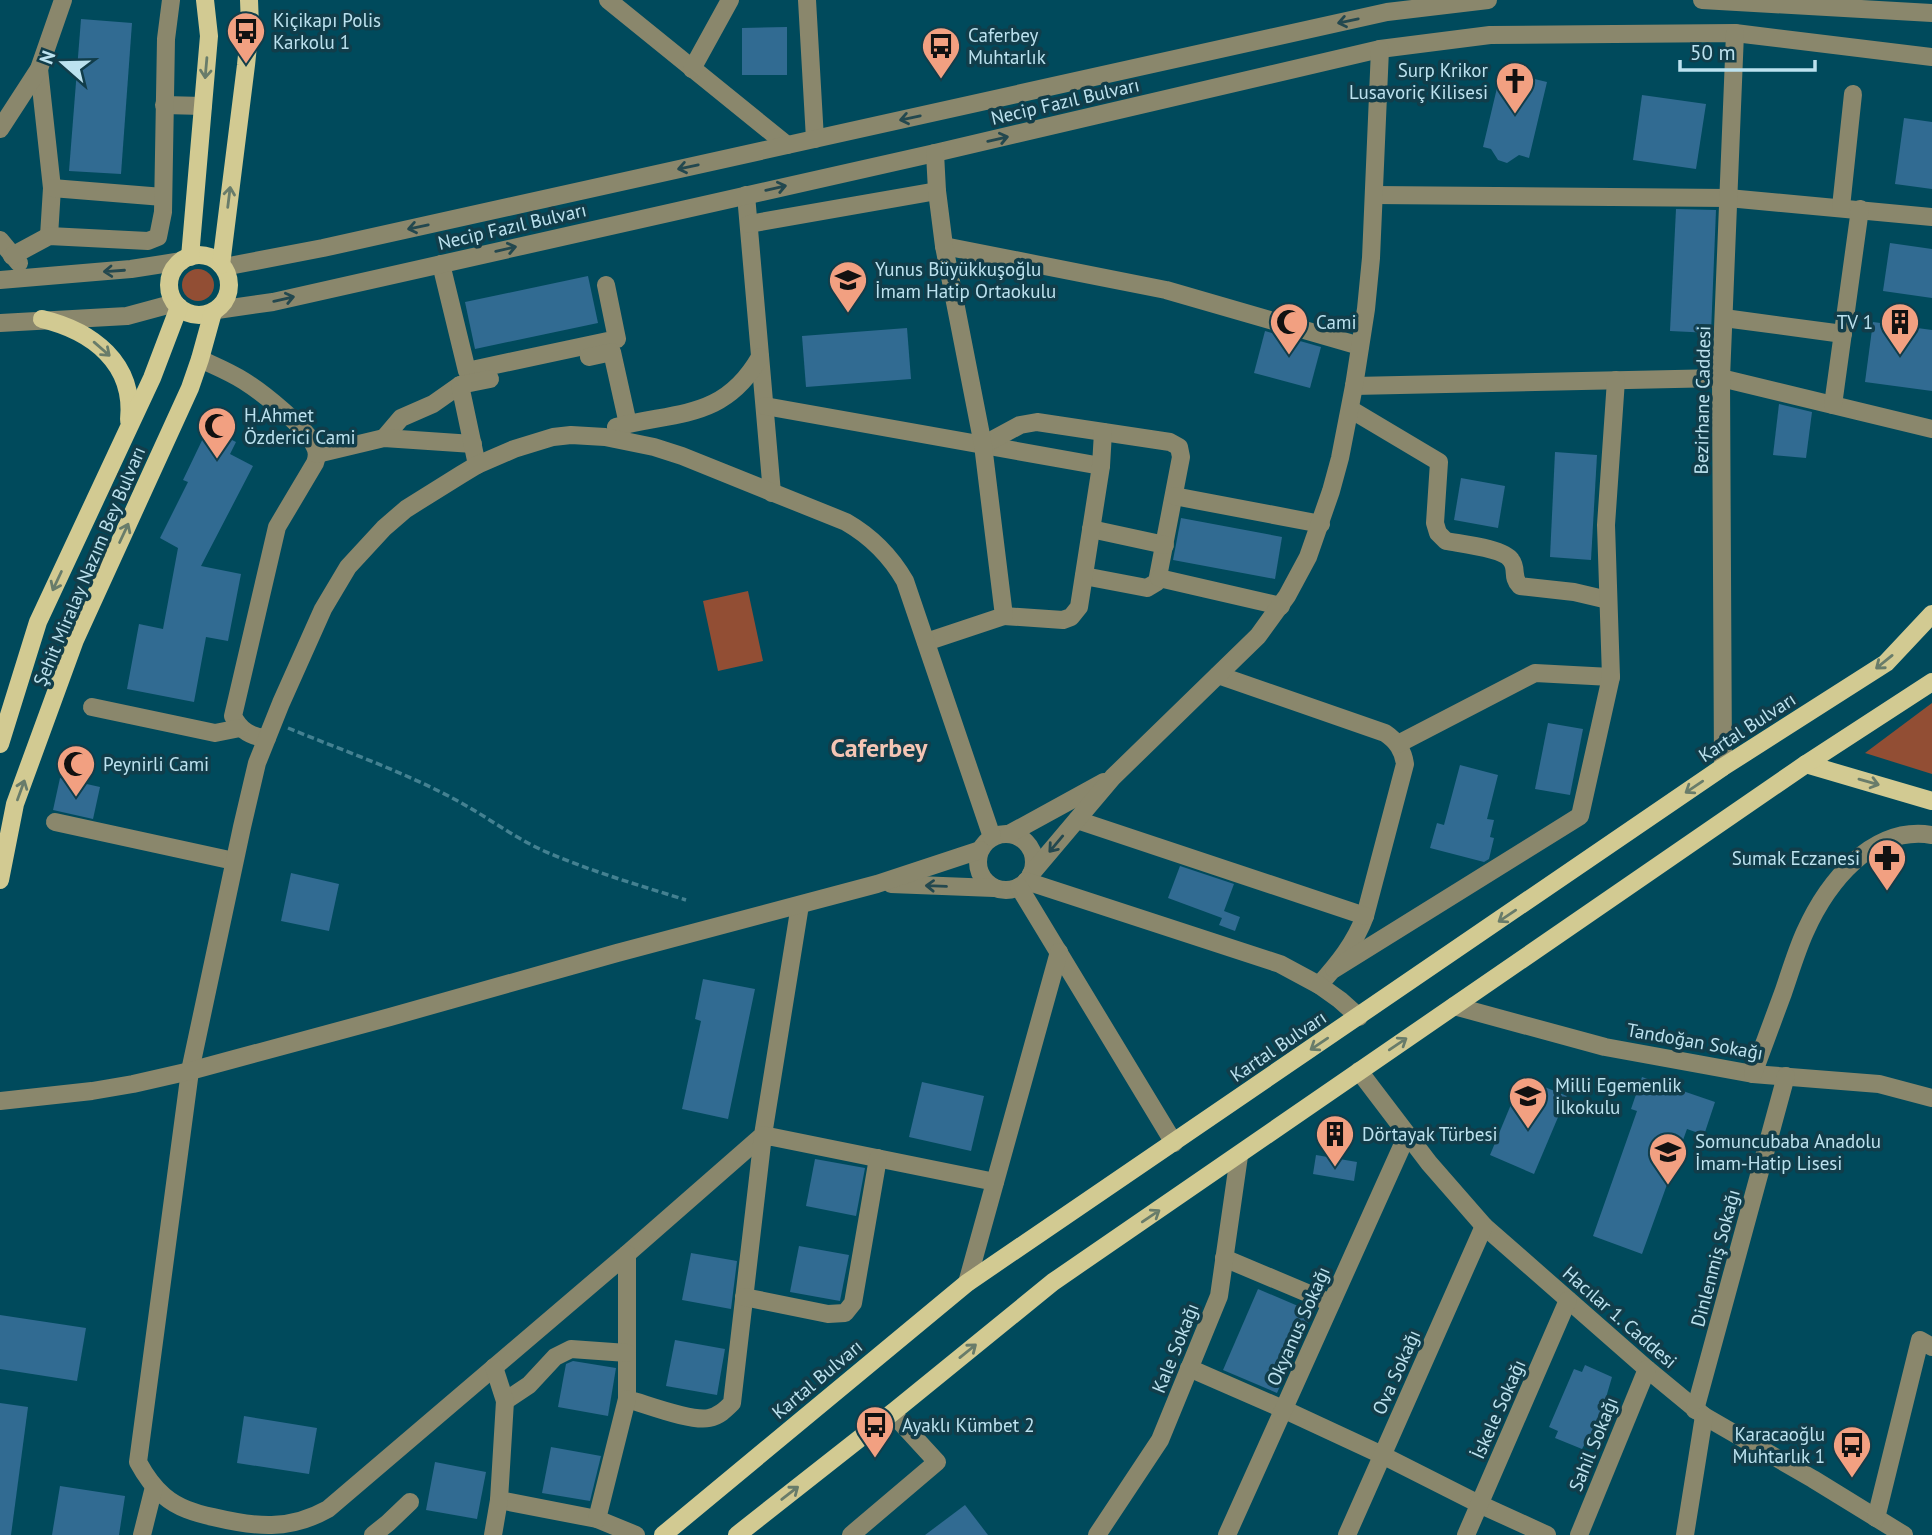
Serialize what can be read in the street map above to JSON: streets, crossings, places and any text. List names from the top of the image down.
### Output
{
  "streets": {
    "main road": ["Şehit Miralay Nazım Bey Bulvarı", "Kartal Bulvarı"],
    "street": [
      "Necip Fazıl Bulvarı",
      "Bezirhane Caddesi",
      "Tandoğan Sokağı",
      "Dinlenmiş Sokağı",
      "Hacılar 1. Caddesi",
      "Okyanus Sokağı",
      "Kale Sokağı",
      "Ova Sokağı",
      "İskele Sokağı",
      "Sahil Sokağı"
    ]
  },
  "crossings": [
    ["Necip Fazıl Bulvarı", "Bezirhane Caddesi"],
    ["Necip Fazıl Bulvarı", "Şehit Miralay Nazım Bey Bulvarı"],
    ["Bezirhane Caddesi", "Kartal Bulvarı"],
    ["Tandoğan Sokağı", "Dinlenmiş Sokağı"],
    ["Dinlenmiş Sokağı", "Hacılar 1. Caddesi"],
    ["Hacılar 1. Caddesi", "Okyanus Sokağı"],
    ["Hacılar 1. Caddesi", "Ova Sokağı"],
    ["Hacılar 1. Caddesi", "İskele Sokağı"],
    ["Hacılar 1. Caddesi", "Sahil Sokağı"]
  ],
  "districts": ["Caferbey"],
  "places": {
    "bus stop": [
      "Kiçikapı Polis Karkolu 1",
      "Caferbey Muhtarlık",
      "Ayaklı Kümbet 2",
      "Karacaoğlu Muhtarlık 1"
    ],
    "church": ["Surp Krikor Lusavoriç Kilisesi"],
    "school or university": ["Yunus Büyükkuşoğlu İmam Hatip Ortaokulu", "Milli Egemenlik İlkokulu", "Somuncubaba Anadolu İmam-Hatip Lisesi"],
    "mosque": ["Cami", "H.Ahmet Özderici Cami", "Peynirli Cami"],
    "building": ["TV 1", "Dörtayak Türbesi"],
    "pharmacy": ["Sumak Eczanesi"]
  },
  "scale_bar": "50 m",
  "north": "left"
}
